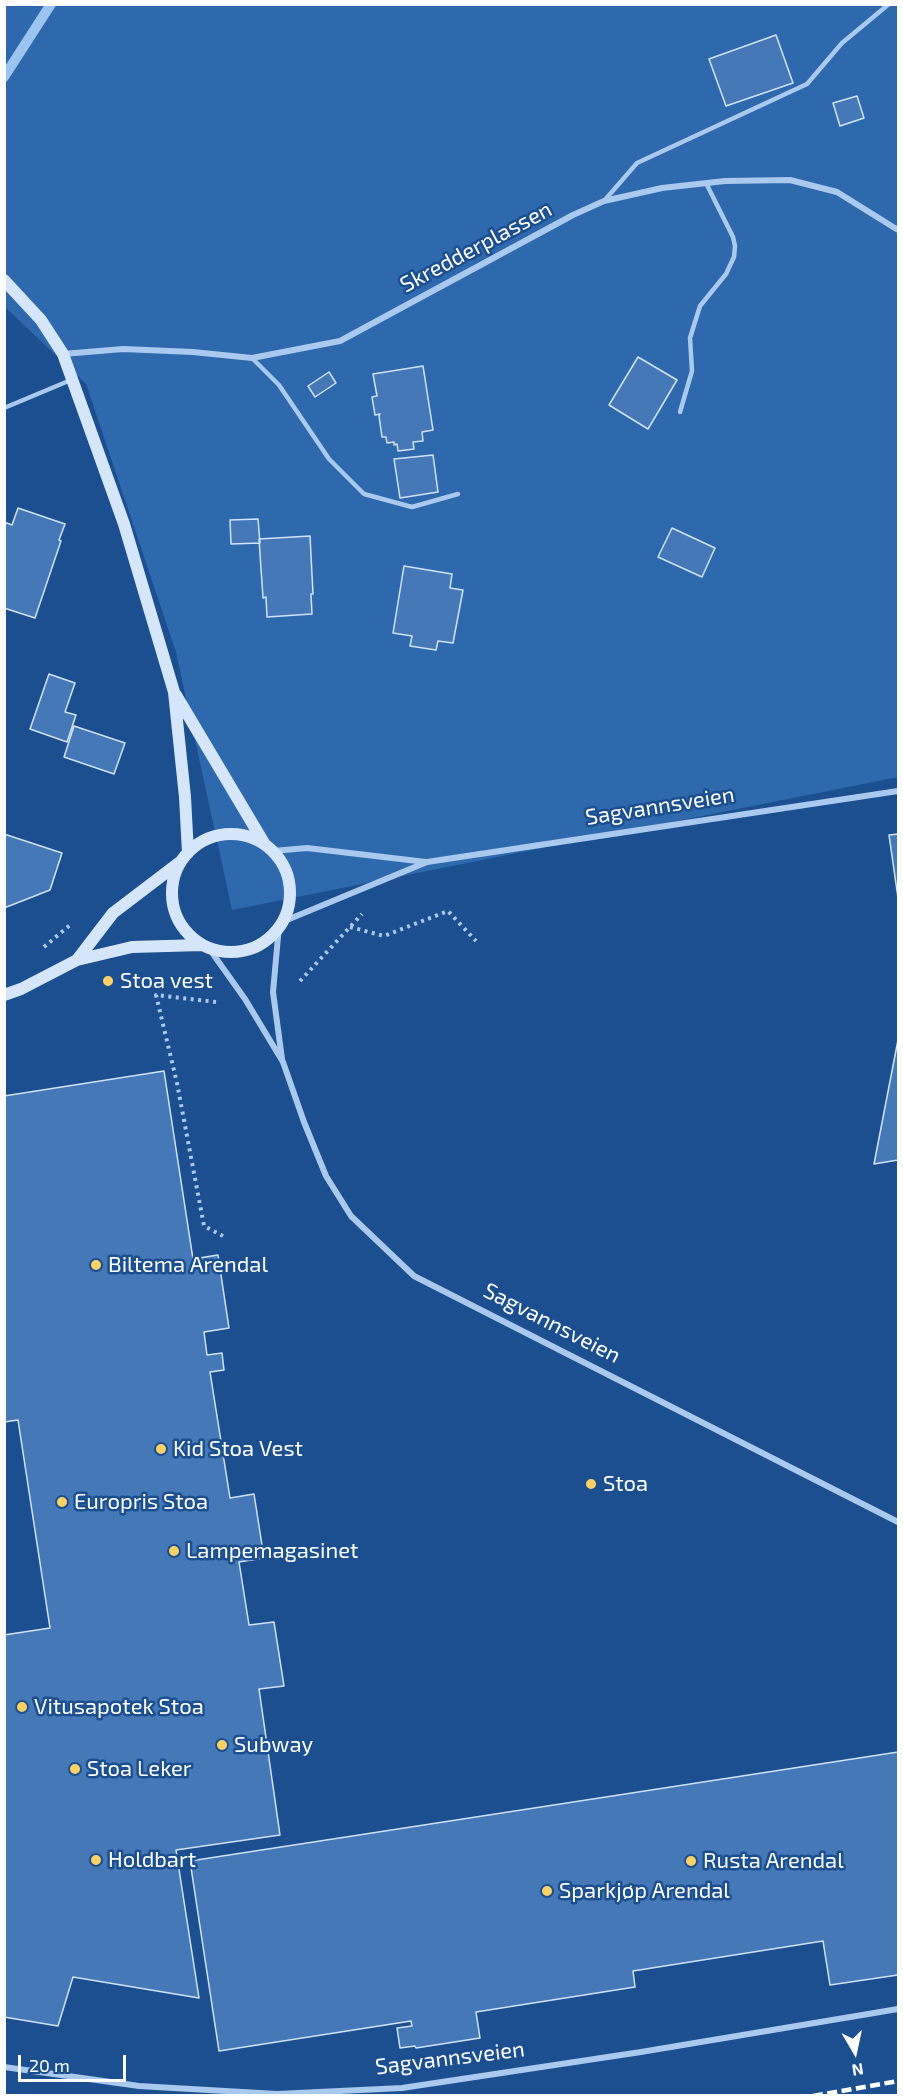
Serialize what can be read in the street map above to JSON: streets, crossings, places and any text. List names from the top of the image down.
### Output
{
  "streets": {
    "street": ["Skredderplassen", "Sagvannsveien"]
  },
  "places": [
    "Stoa vest",
    "Biltema Arendal",
    "Kid Stoa Vest",
    "Stoa",
    "Europris Stoa",
    "Lampemagasinet",
    "Vitusapotek Stoa",
    "Subway",
    "Stoa Leker",
    "Holdbart",
    "Rusta Arendal",
    "Sparkjøp Arendal"
  ],
  "scale_bar": "20 m",
  "north": "bottom"
}
